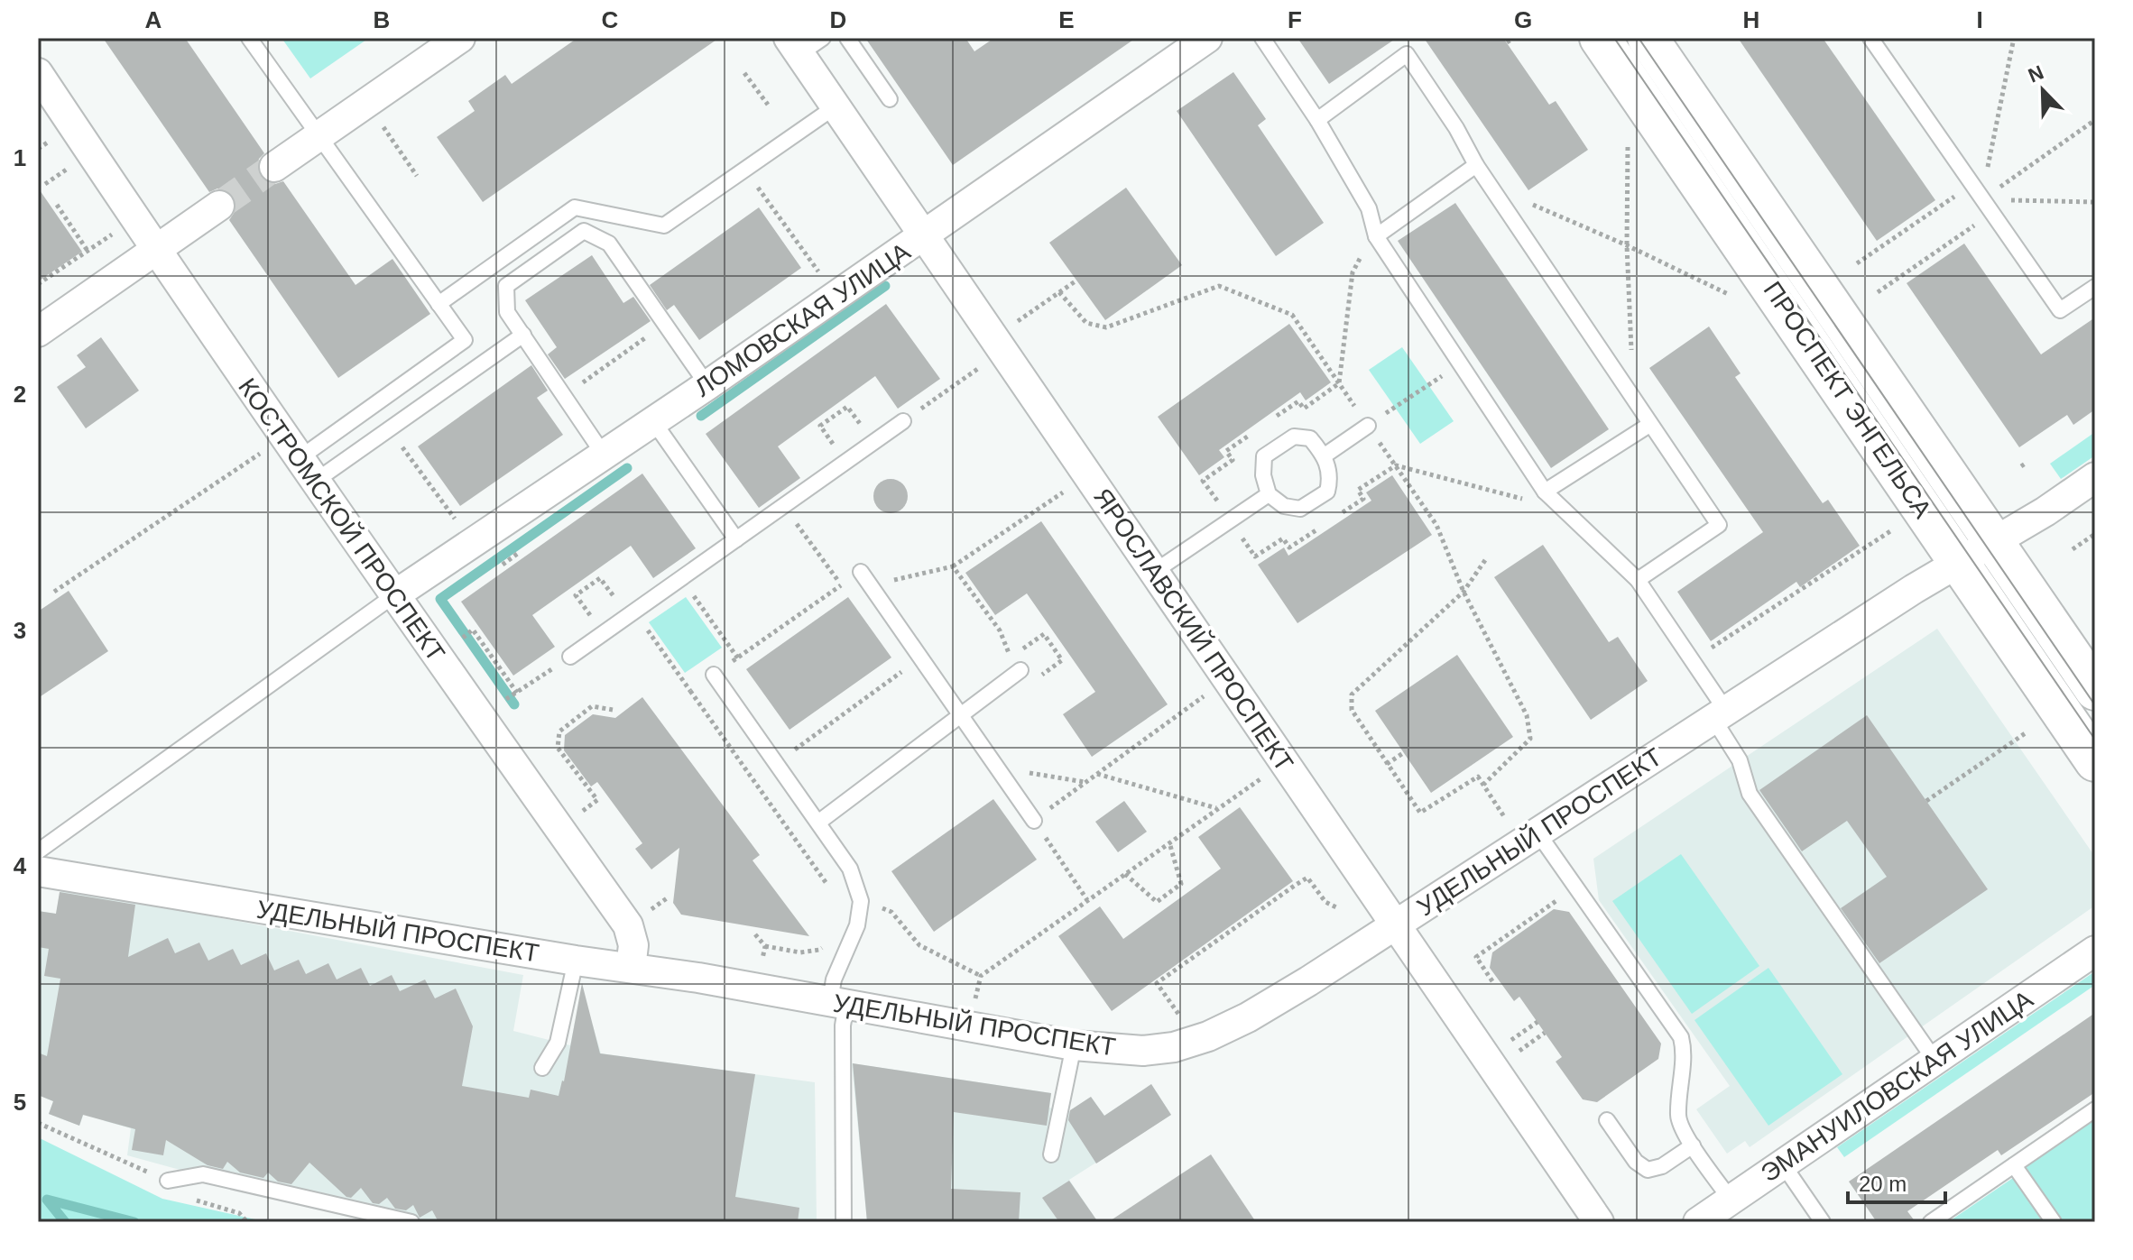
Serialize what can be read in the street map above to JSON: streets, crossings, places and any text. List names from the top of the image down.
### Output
{
  "streets": {
    "main road": ["ПРОСПЕКТ ЭНГЕЛЬСА"],
    "street": [
      "ЛОМОВСКАЯ УЛИЦА",
      "КОСТРОМСКОЙ ПРОСПЕКТ",
      "ЯРОСЛАВСКИЙ ПРОСПЕКТ",
      "УДЕЛЬНЫЙ ПРОСПЕКТ",
      "ЭМАНУИЛОВСКАЯ УЛИЦА"
    ]
  },
  "crossings": [
    ["ЛОМОВСКАЯ УЛИЦА", "КОСТРОМСКОЙ ПРОСПЕКТ"],
    ["ЛОМОВСКАЯ УЛИЦА", "ЯРОСЛАВСКИЙ ПРОСПЕКТ"],
    ["ПРОСПЕКТ ЭНГЕЛЬСА", "УДЕЛЬНЫЙ ПРОСПЕКТ"],
    ["КОСТРОМСКОЙ ПРОСПЕКТ", "УДЕЛЬНЫЙ ПРОСПЕКТ"],
    ["ЯРОСЛАВСКИЙ ПРОСПЕКТ", "УДЕЛЬНЫЙ ПРОСПЕКТ"]
  ],
  "scale_bar": "20 m",
  "north": "top left",
  "grid": {
    "columns": [
      "A",
      "B",
      "C",
      "D",
      "E",
      "F",
      "G",
      "H",
      "I"
    ],
    "rows": [
      "1",
      "2",
      "3",
      "4",
      "5"
    ]
  }
}
